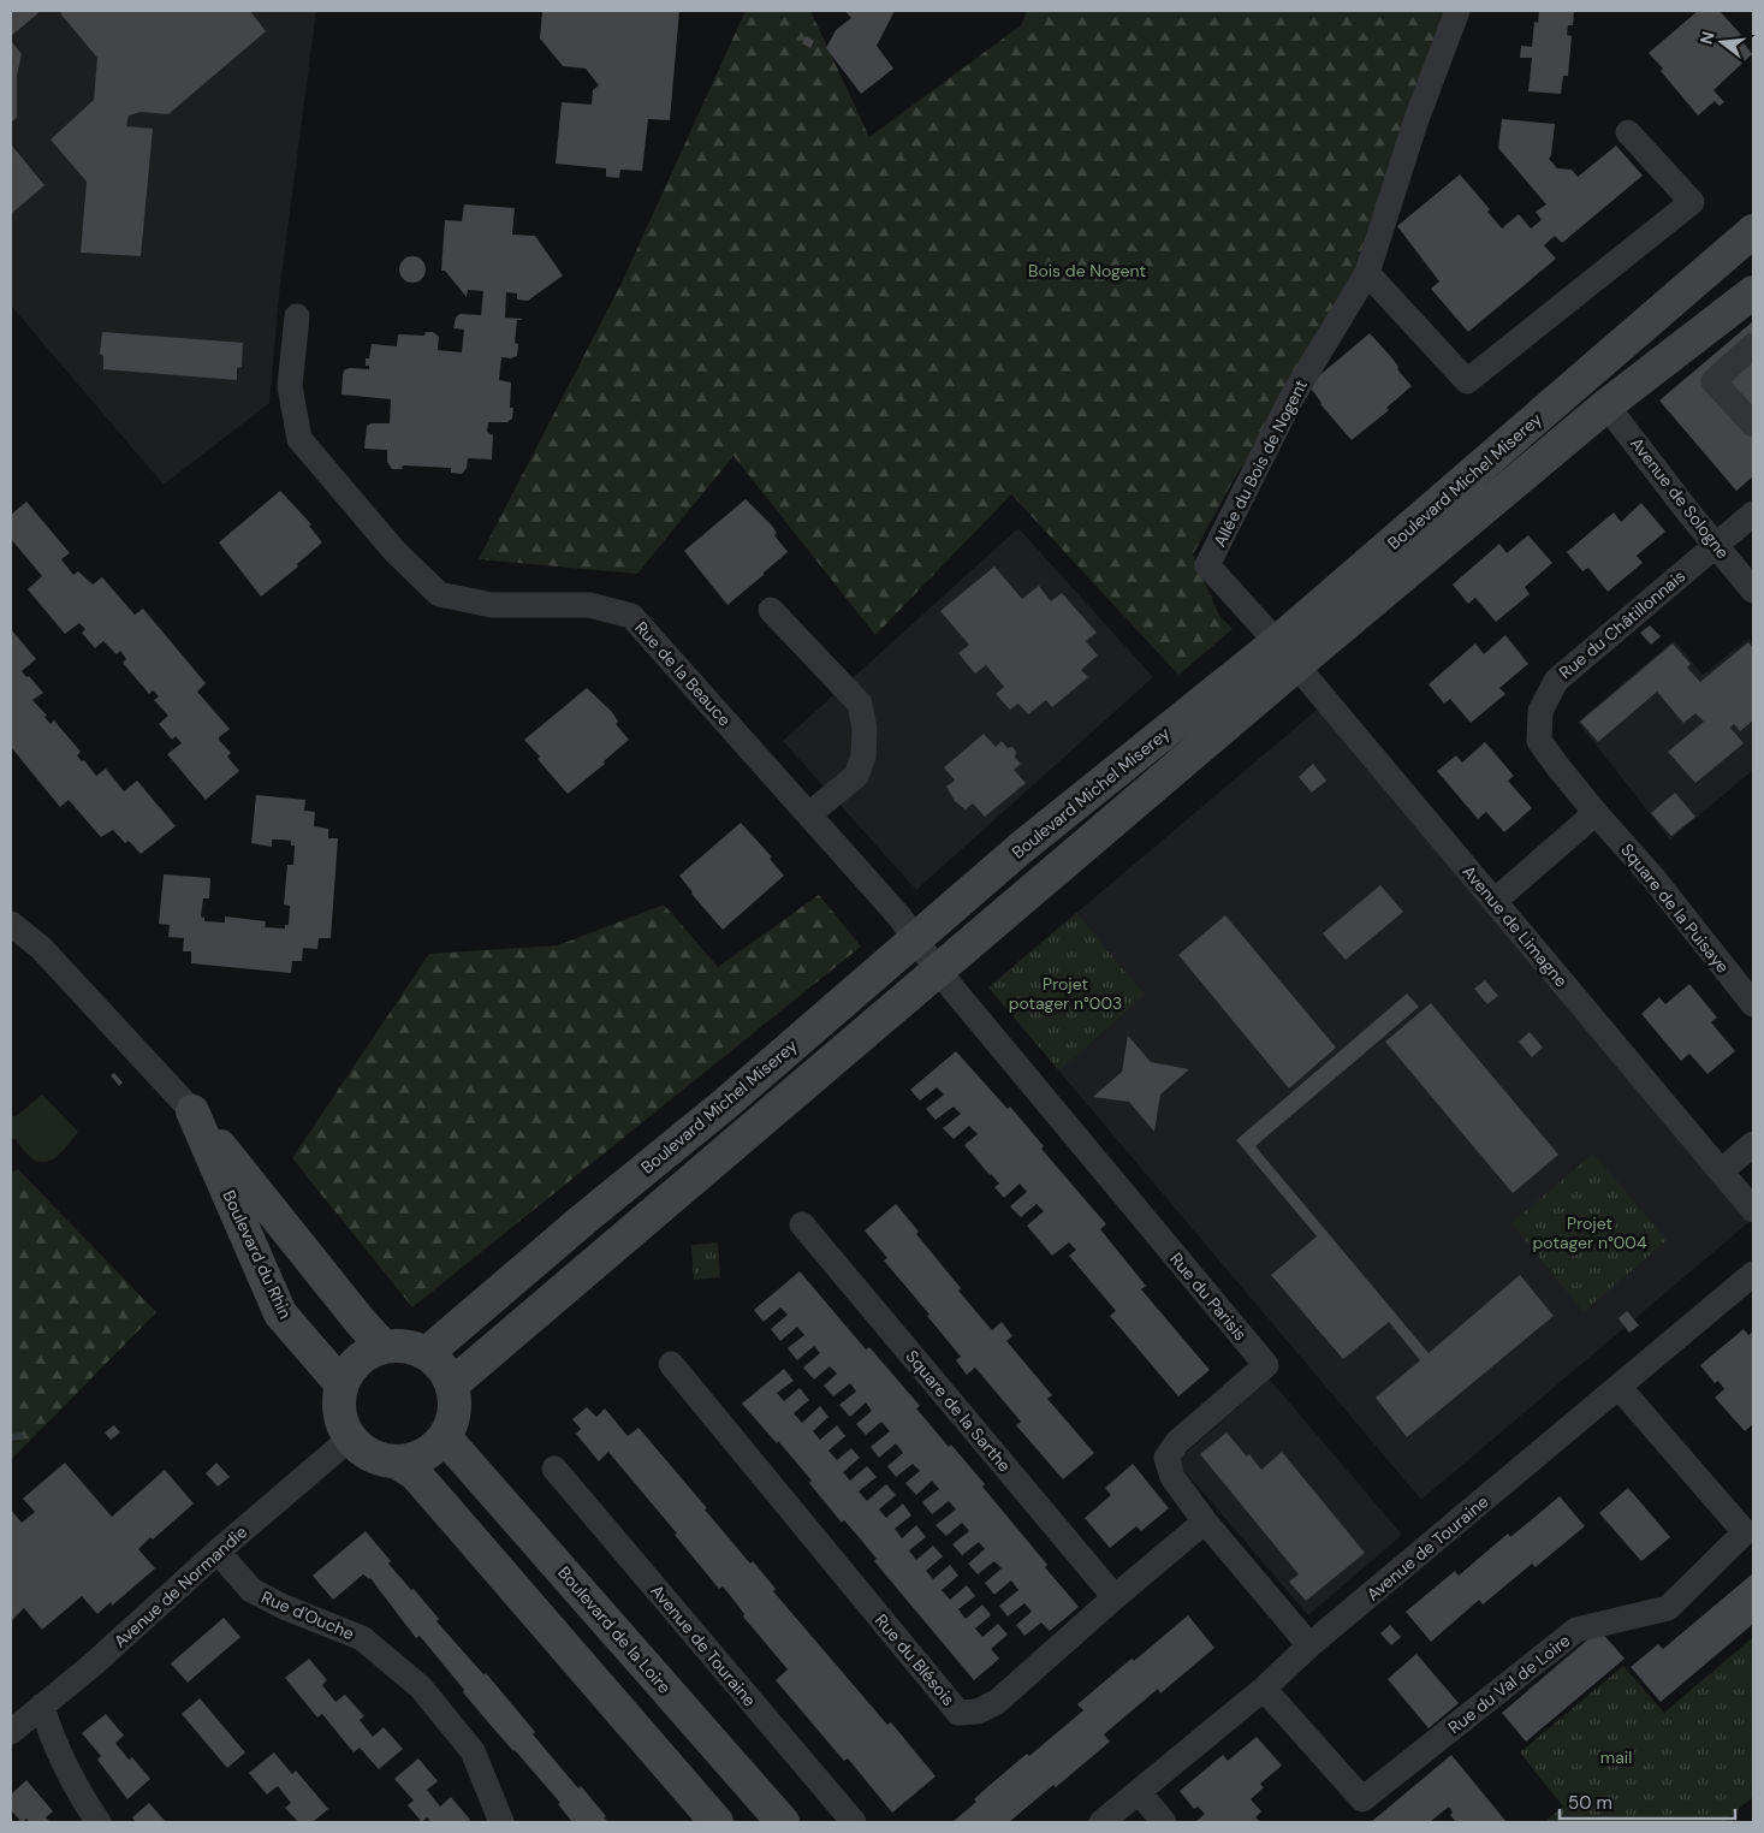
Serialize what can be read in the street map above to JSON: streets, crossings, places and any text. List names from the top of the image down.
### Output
{
  "streets": {
    "street": [
      "Allée du Bois de Nogent",
      "Boulevard Michel Miserey",
      "Avenue de Sologne",
      "Rue du Châtillonnais",
      "Rue de la Beauce",
      "Square de la Puisaye",
      "Avenue de Limagne",
      "Boulevard du Rhin",
      "Rue du Parisis",
      "Square de la Sarthe",
      "Avenue de Touraine",
      "Avenue de Normandie",
      "Rue d'Ouche",
      "Boulevard de la Loire",
      "Rue du Blésois",
      "Rue du Val de Loire"
    ]
  },
  "crossings": [
    ["Allée du Bois de Nogent", "Boulevard Michel Miserey"],
    ["Allée du Bois de Nogent", "Avenue de Limagne"],
    ["Boulevard Michel Miserey", "Avenue de Sologne"],
    ["Boulevard Michel Miserey", "Rue de la Beauce"],
    ["Boulevard Michel Miserey", "Avenue de Limagne"],
    ["Boulevard Michel Miserey", "Boulevard du Rhin"],
    ["Boulevard Michel Miserey", "Rue du Parisis"],
    ["Boulevard Michel Miserey", "Avenue de Normandie"],
    ["Boulevard Michel Miserey", "Boulevard de la Loire"],
    ["Avenue de Sologne", "Rue du Châtillonnais"],
    ["Rue du Châtillonnais", "Square de la Puisaye"],
    ["Rue de la Beauce", "Rue du Parisis"],
    ["Boulevard du Rhin", "Avenue de Normandie"],
    ["Boulevard du Rhin", "Boulevard de la Loire"],
    ["Rue du Parisis", "Avenue de Touraine"],
    ["Rue du Parisis", "Rue du Blésois"],
    ["Square de la Sarthe", "Rue du Blésois"],
    ["Avenue de Touraine", "Rue du Val de Loire"],
    ["Avenue de Normandie", "Rue d'Ouche"],
    ["Avenue de Normandie", "Boulevard de la Loire"]
  ],
  "parks": [
    "Bois de Nogent",
    "Projet potager n°003",
    "Projet potager n°004",
    "mail"
  ],
  "scale_bar": "50 m",
  "north": "left"
}
